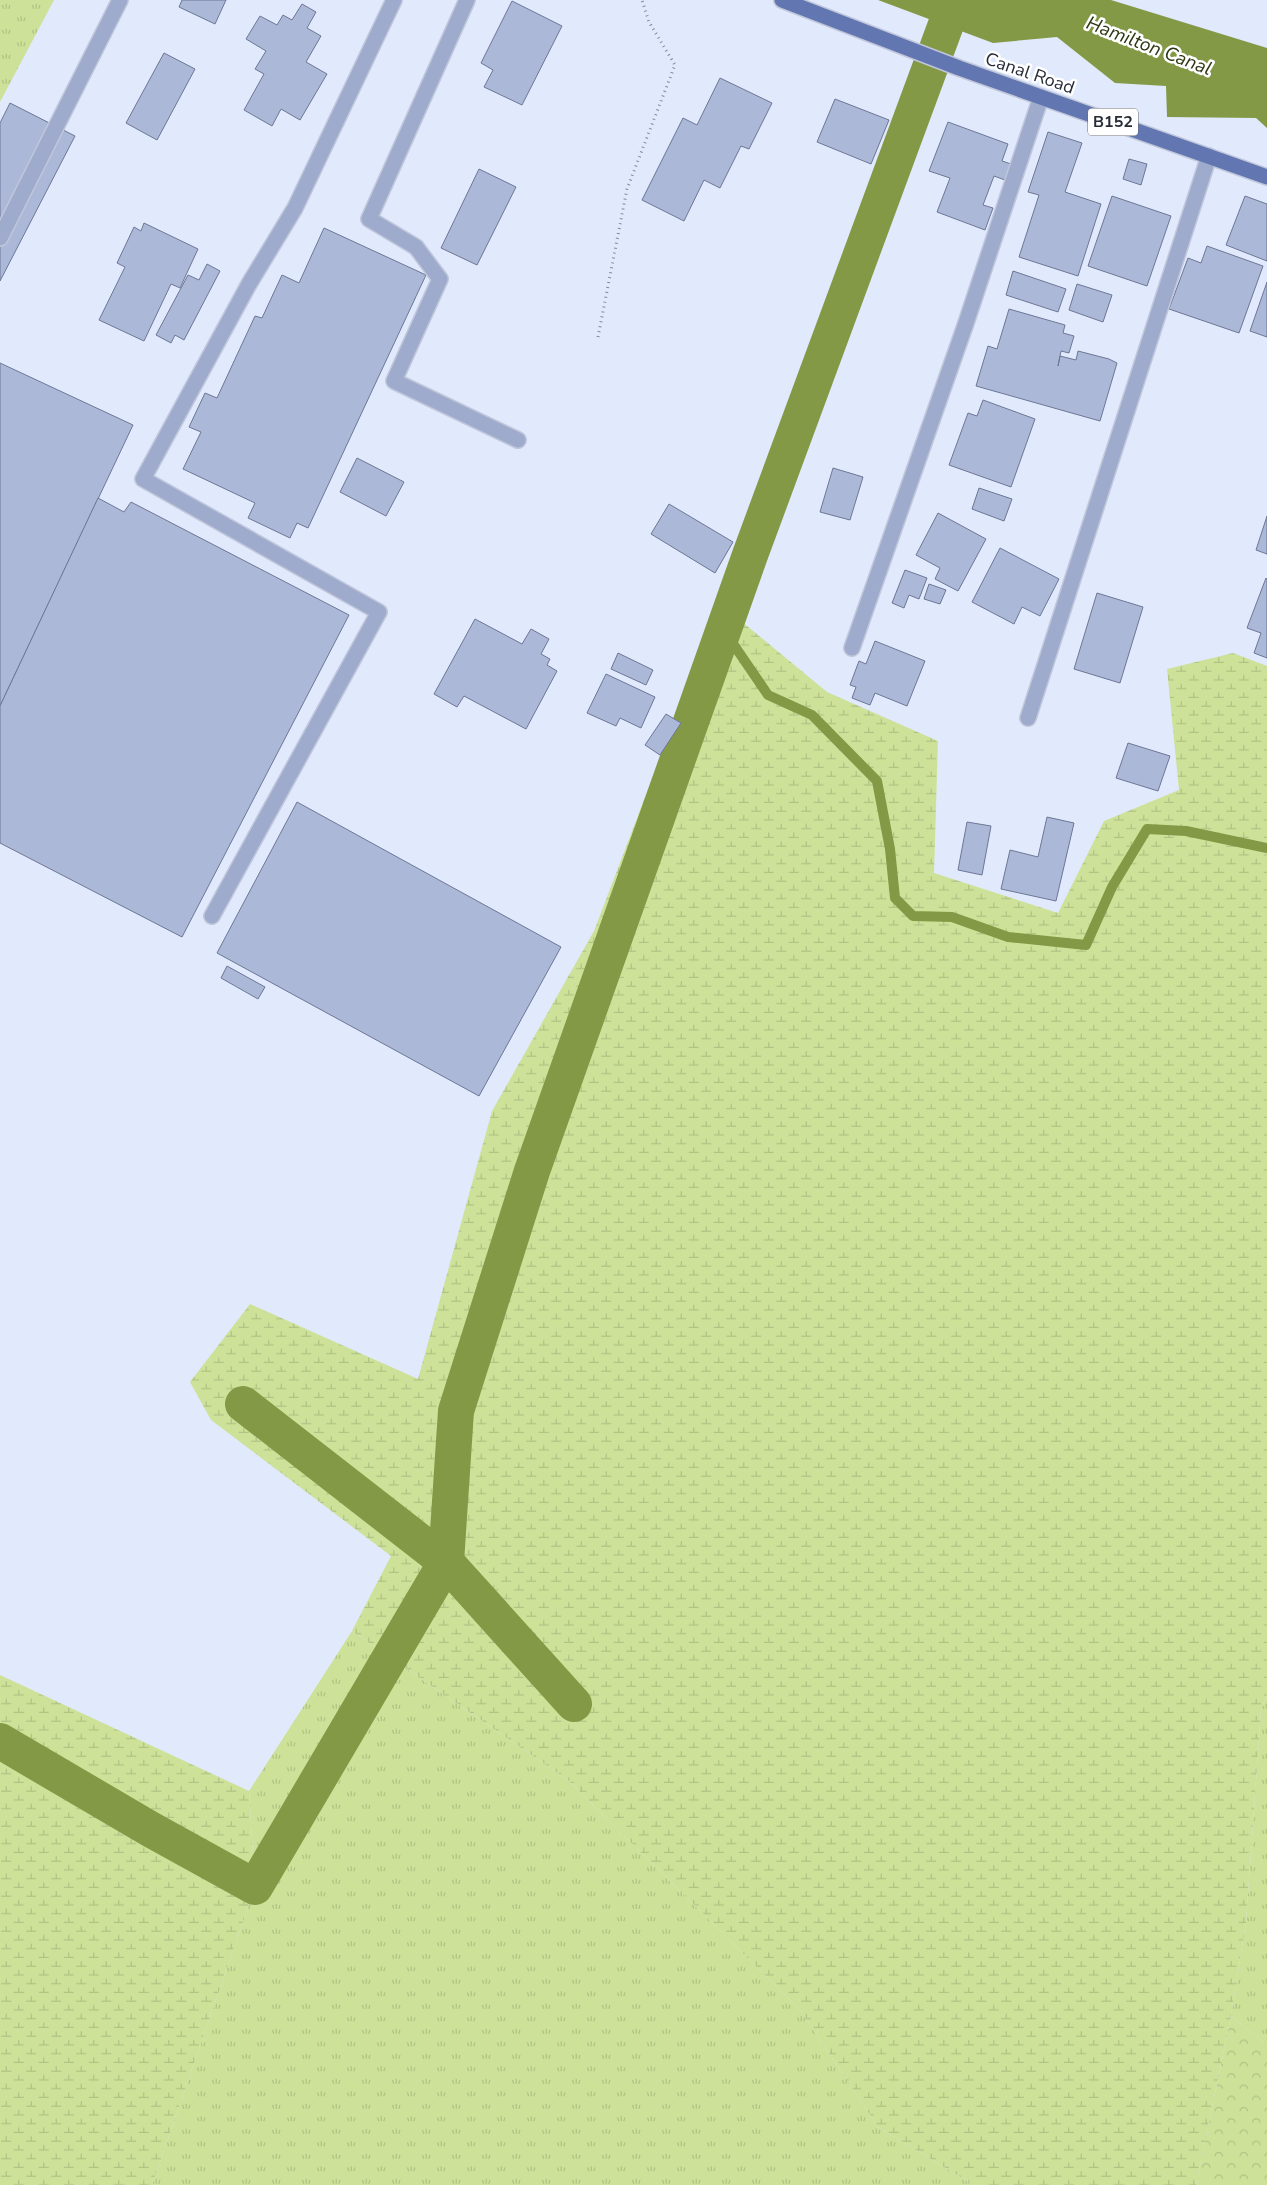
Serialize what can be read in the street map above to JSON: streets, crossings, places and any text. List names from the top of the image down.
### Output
{
  "streets": {
    "main road": ["Canal Road", "B152"]
  },
  "water": ["Hamilton Canal"]
}
